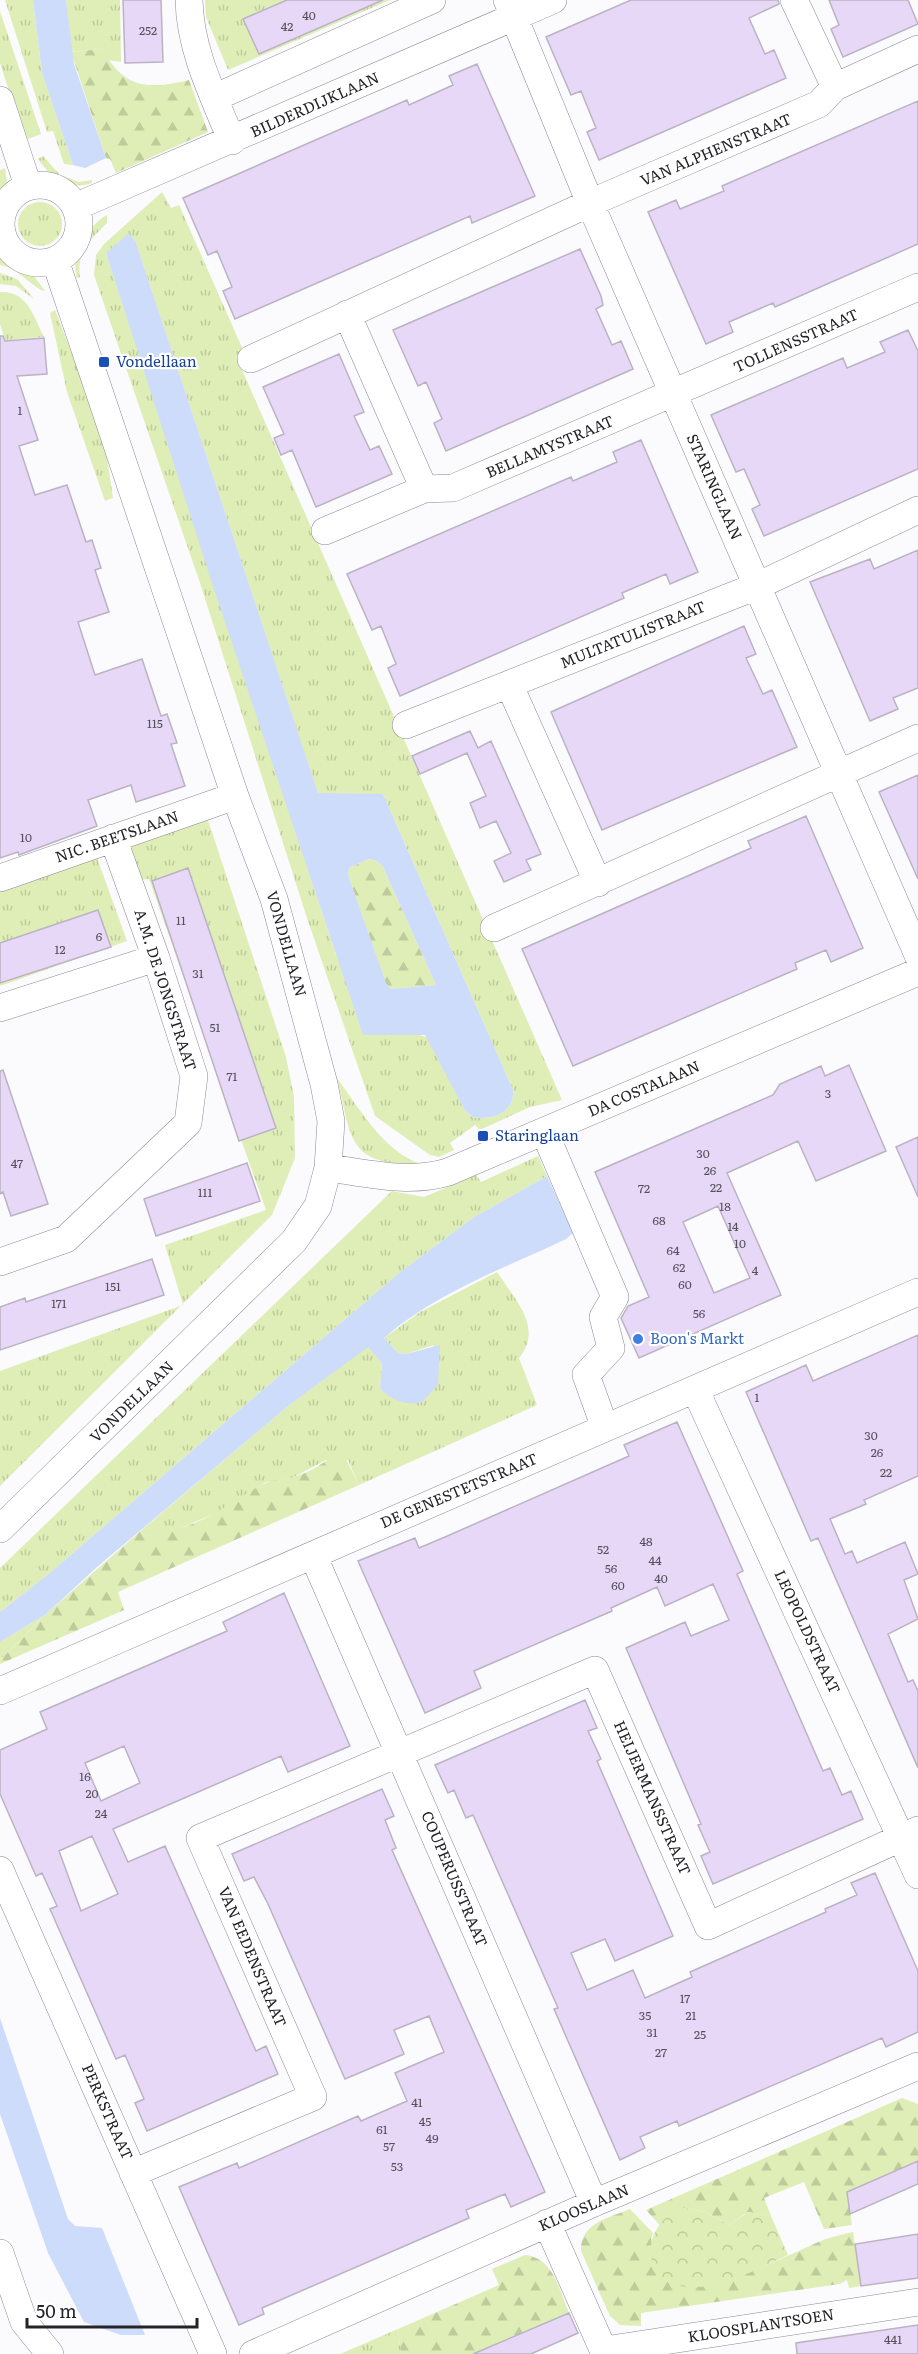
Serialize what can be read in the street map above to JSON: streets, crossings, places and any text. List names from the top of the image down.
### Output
{
  "streets": {
    "street": [
      "BILDERDIJKLAAN",
      "VAN ALPHENSTRAAT",
      "TOLLENSSTRAAT",
      "BELLAMYSTRAAT",
      "STARINGLAAN",
      "MULTATULISTRAAT",
      "NIC. BEETSLAAN",
      "VONDELLAAN",
      "A.M. DE JONGSTRAAT",
      "DA COSTALAAN",
      "DE GENESTETSTRAAT",
      "LEOPOLDSTRAAT",
      "HEIJERMANSSTRAAT",
      "COUPERUSSTRAAT",
      "VAN EEDENSTRAAT",
      "PERKSTRAAT",
      "KLOOSLAAN",
      "KLOOSPLANTSOEN"
    ]
  },
  "crossings": [
    ["BILDERDIJKLAAN", "STARINGLAAN"],
    ["BILDERDIJKLAAN", "VONDELLAAN"],
    ["VAN ALPHENSTRAAT", "STARINGLAAN"],
    ["TOLLENSSTRAAT", "BELLAMYSTRAAT"],
    ["TOLLENSSTRAAT", "STARINGLAAN"],
    ["BELLAMYSTRAAT", "STARINGLAAN"],
    ["STARINGLAAN", "MULTATULISTRAAT"],
    ["NIC. BEETSLAAN", "VONDELLAAN"],
    ["NIC. BEETSLAAN", "A.M. DE JONGSTRAAT"],
    ["VONDELLAAN", "DA COSTALAAN"],
    ["DE GENESTETSTRAAT", "LEOPOLDSTRAAT"],
    ["DE GENESTETSTRAAT", "COUPERUSSTRAAT"],
    ["LEOPOLDSTRAAT", "HEIJERMANSSTRAAT"],
    ["HEIJERMANSSTRAAT", "COUPERUSSTRAAT"],
    ["HEIJERMANSSTRAAT", "VAN EEDENSTRAAT"],
    ["COUPERUSSTRAAT", "VAN EEDENSTRAAT"],
    ["COUPERUSSTRAAT", "KLOOSLAAN"],
    ["VAN EEDENSTRAAT", "PERKSTRAAT"],
    ["KLOOSLAAN", "KLOOSPLANTSOEN"]
  ],
  "places": {
    "transit": ["Vondellaan", "Staringlaan"],
    "other": ["Boon's Markt"]
  },
  "house_numbers": [
    "40",
    "42",
    "252",
    "1",
    "115",
    "10",
    "11",
    "6",
    "12",
    "31",
    "51",
    "71",
    "3",
    "30",
    "47",
    "26",
    "22",
    "72",
    "111",
    "18",
    "68",
    "14",
    "10",
    "64",
    "62",
    "4",
    "60",
    "151",
    "171",
    "56",
    "1",
    "30",
    "26",
    "22",
    "48",
    "52",
    "44",
    "56",
    "40",
    "60",
    "16",
    "20",
    "24",
    "17",
    "35",
    "21",
    "31",
    "25",
    "27",
    "41",
    "45",
    "61",
    "49",
    "57",
    "53",
    "441"
  ],
  "scale_bar": "50 m"
}
